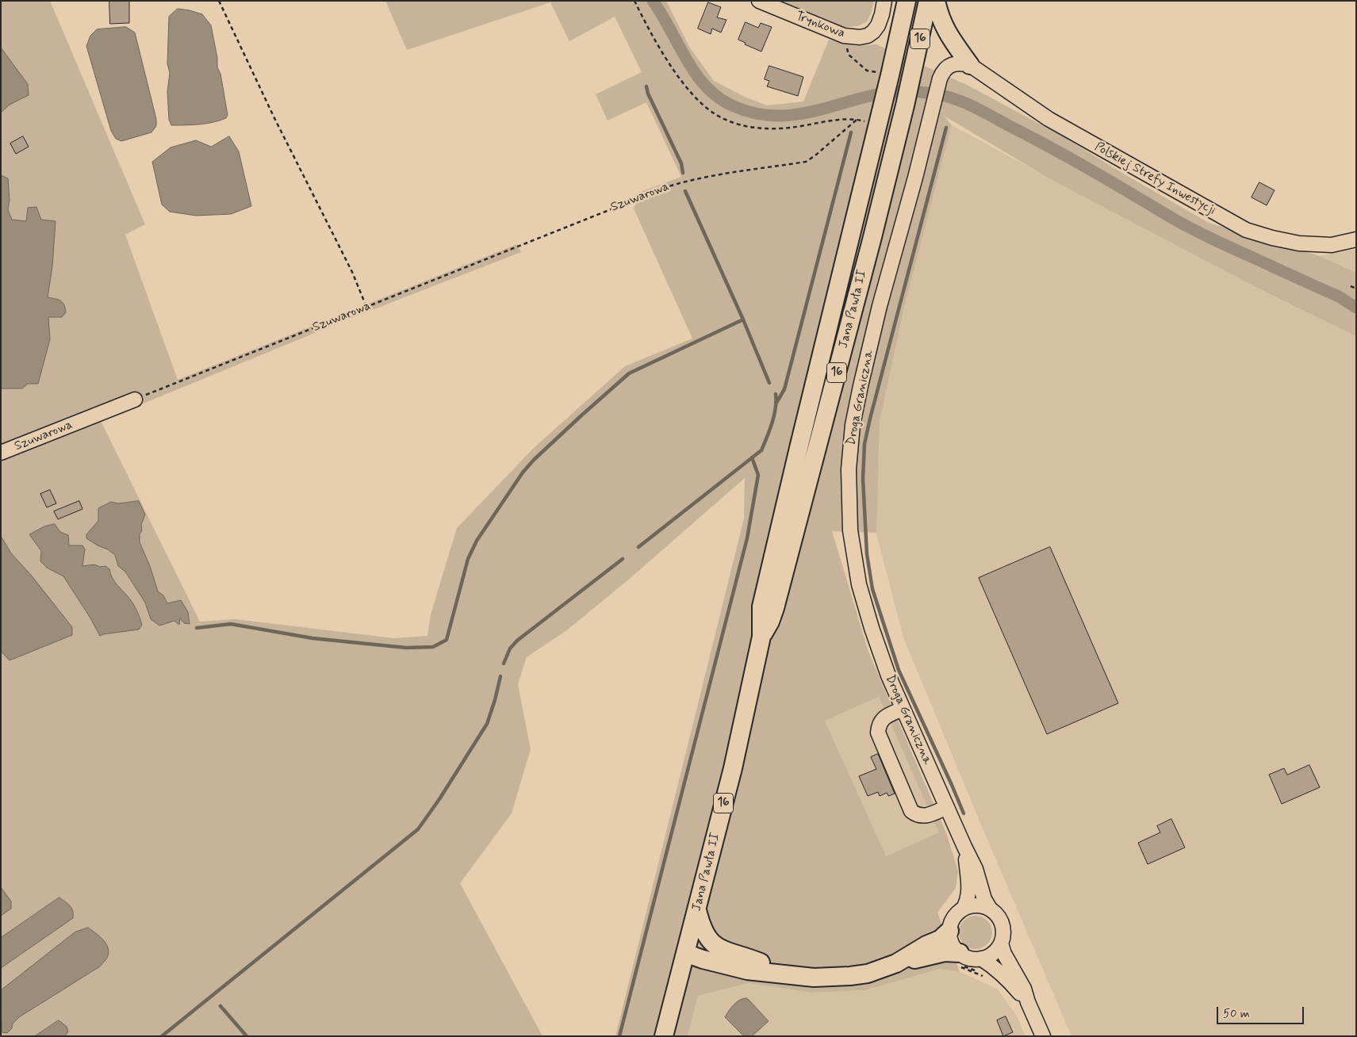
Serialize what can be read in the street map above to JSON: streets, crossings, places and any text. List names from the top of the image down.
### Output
{
  "streets": {
    "main road": ["16", "Jana Pawła II"],
    "street": [
      "Trynkowa",
      "Polskiej Strefy Inwestycji",
      "Szuwarowa",
      "Droga Graniczna"
    ]
  },
  "crossings": [
    ["Polskiej Strefy Inwestycji", "Droga Graniczna"]
  ],
  "scale_bar": "50 m"
}
